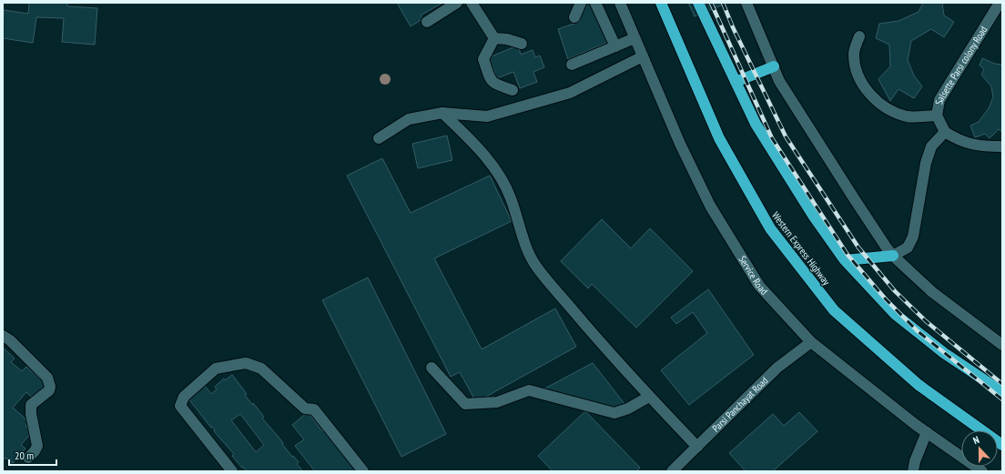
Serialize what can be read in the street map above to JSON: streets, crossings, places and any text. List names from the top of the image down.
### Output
{
  "streets": {
    "highway": ["Western Express Highway"],
    "street": ["Salsette Parsi colony Road", "Service Road", "Parsi Panchayat Road"]
  },
  "crossings": [
    ["Service Road", "Parsi Panchayat Road"]
  ],
  "scale_bar": "20 m",
  "north": "top"
}
